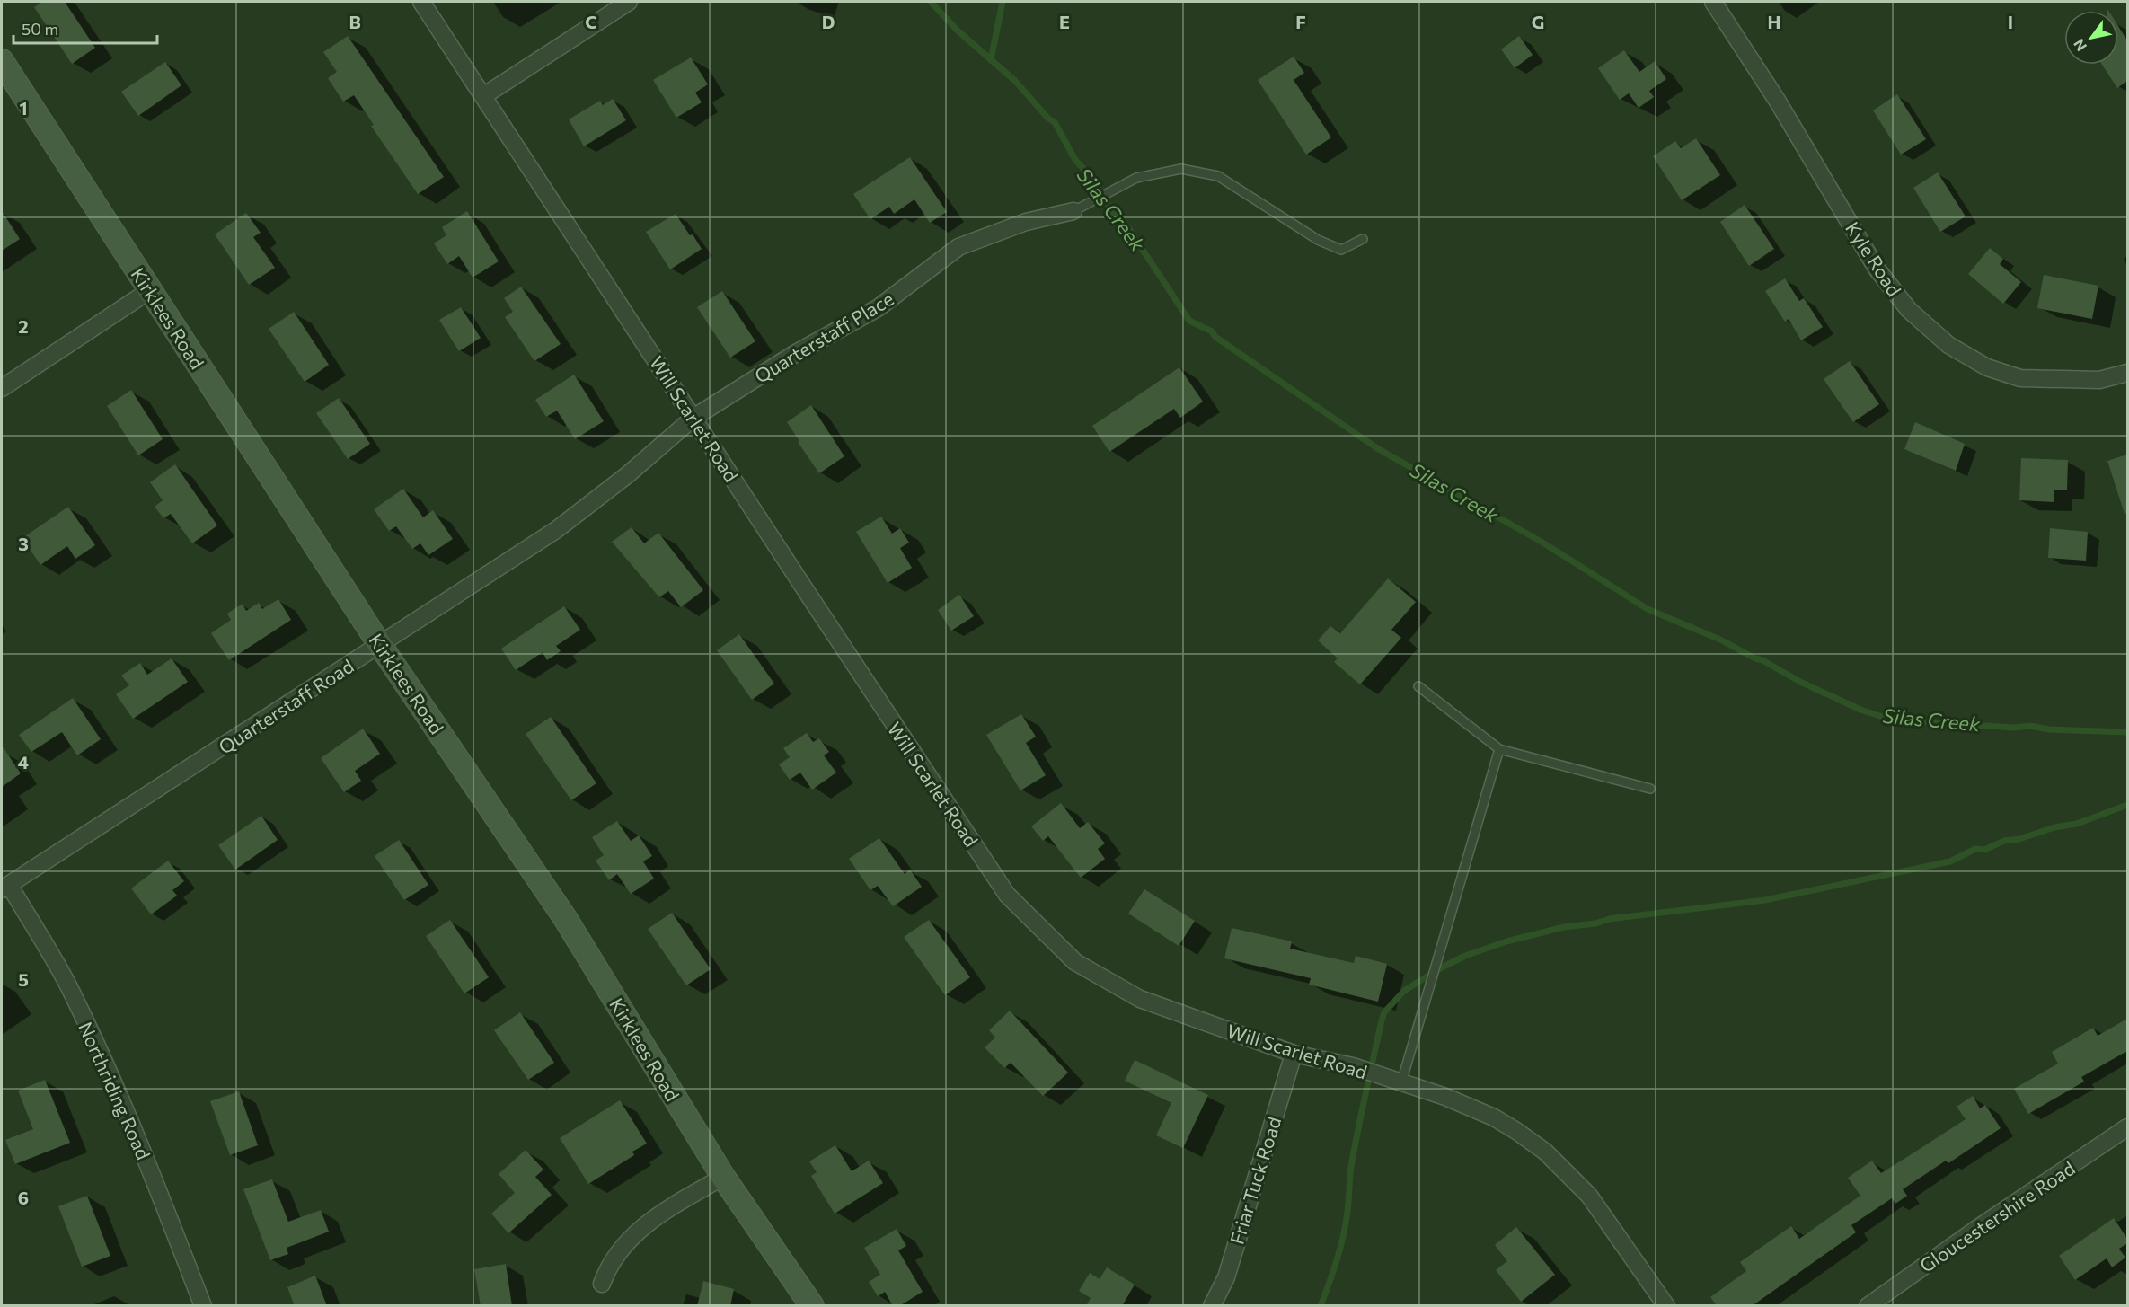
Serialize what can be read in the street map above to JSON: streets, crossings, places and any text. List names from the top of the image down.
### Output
{
  "streets": {
    "street": [
      "Kyle Road",
      "Kirklees Road",
      "Quarterstaff Place",
      "Will Scarlet Road",
      "Quarterstaff Road",
      "Northriding Road",
      "Friar Tuck Road",
      "Gloucestershire Road"
    ]
  },
  "crossings": [
    ["Kirklees Road", "Quarterstaff Road"],
    ["Quarterstaff Place", "Will Scarlet Road"],
    ["Quarterstaff Place", "Quarterstaff Road"],
    ["Will Scarlet Road", "Quarterstaff Road"],
    ["Will Scarlet Road", "Friar Tuck Road"],
    ["Quarterstaff Road", "Northriding Road"]
  ],
  "water": ["Silas Creek"],
  "scale_bar": "50 m",
  "north": "bottom left",
  "grid": {
    "columns": [
      "B",
      "C",
      "D",
      "E",
      "F",
      "G",
      "H",
      "I"
    ],
    "rows": [
      "1",
      "2",
      "3",
      "4",
      "5",
      "6"
    ]
  }
}
